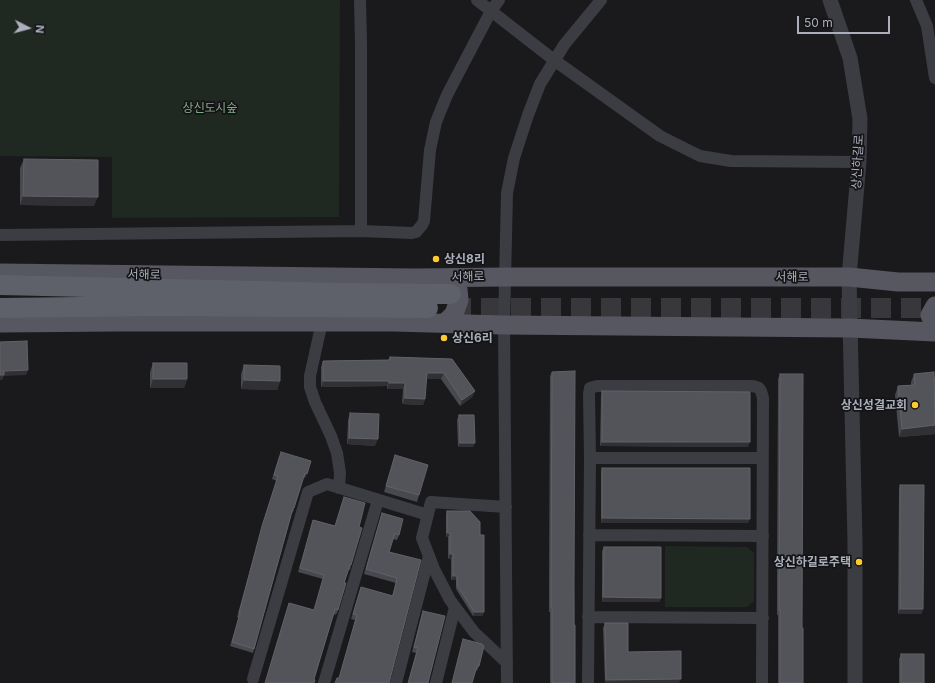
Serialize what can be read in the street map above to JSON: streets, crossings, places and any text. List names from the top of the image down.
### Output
{
  "streets": {
    "highway": ["서해로"],
    "street": ["상신하길로"]
  },
  "crossings": [
    ["상신하길로", "서해로"]
  ],
  "parks": ["상신도시숲"],
  "places": [
    "상신8리",
    "상신6리",
    "상신성결교회",
    "상신하길로주택"
  ],
  "scale_bar": "50 m",
  "north": "right"
}
